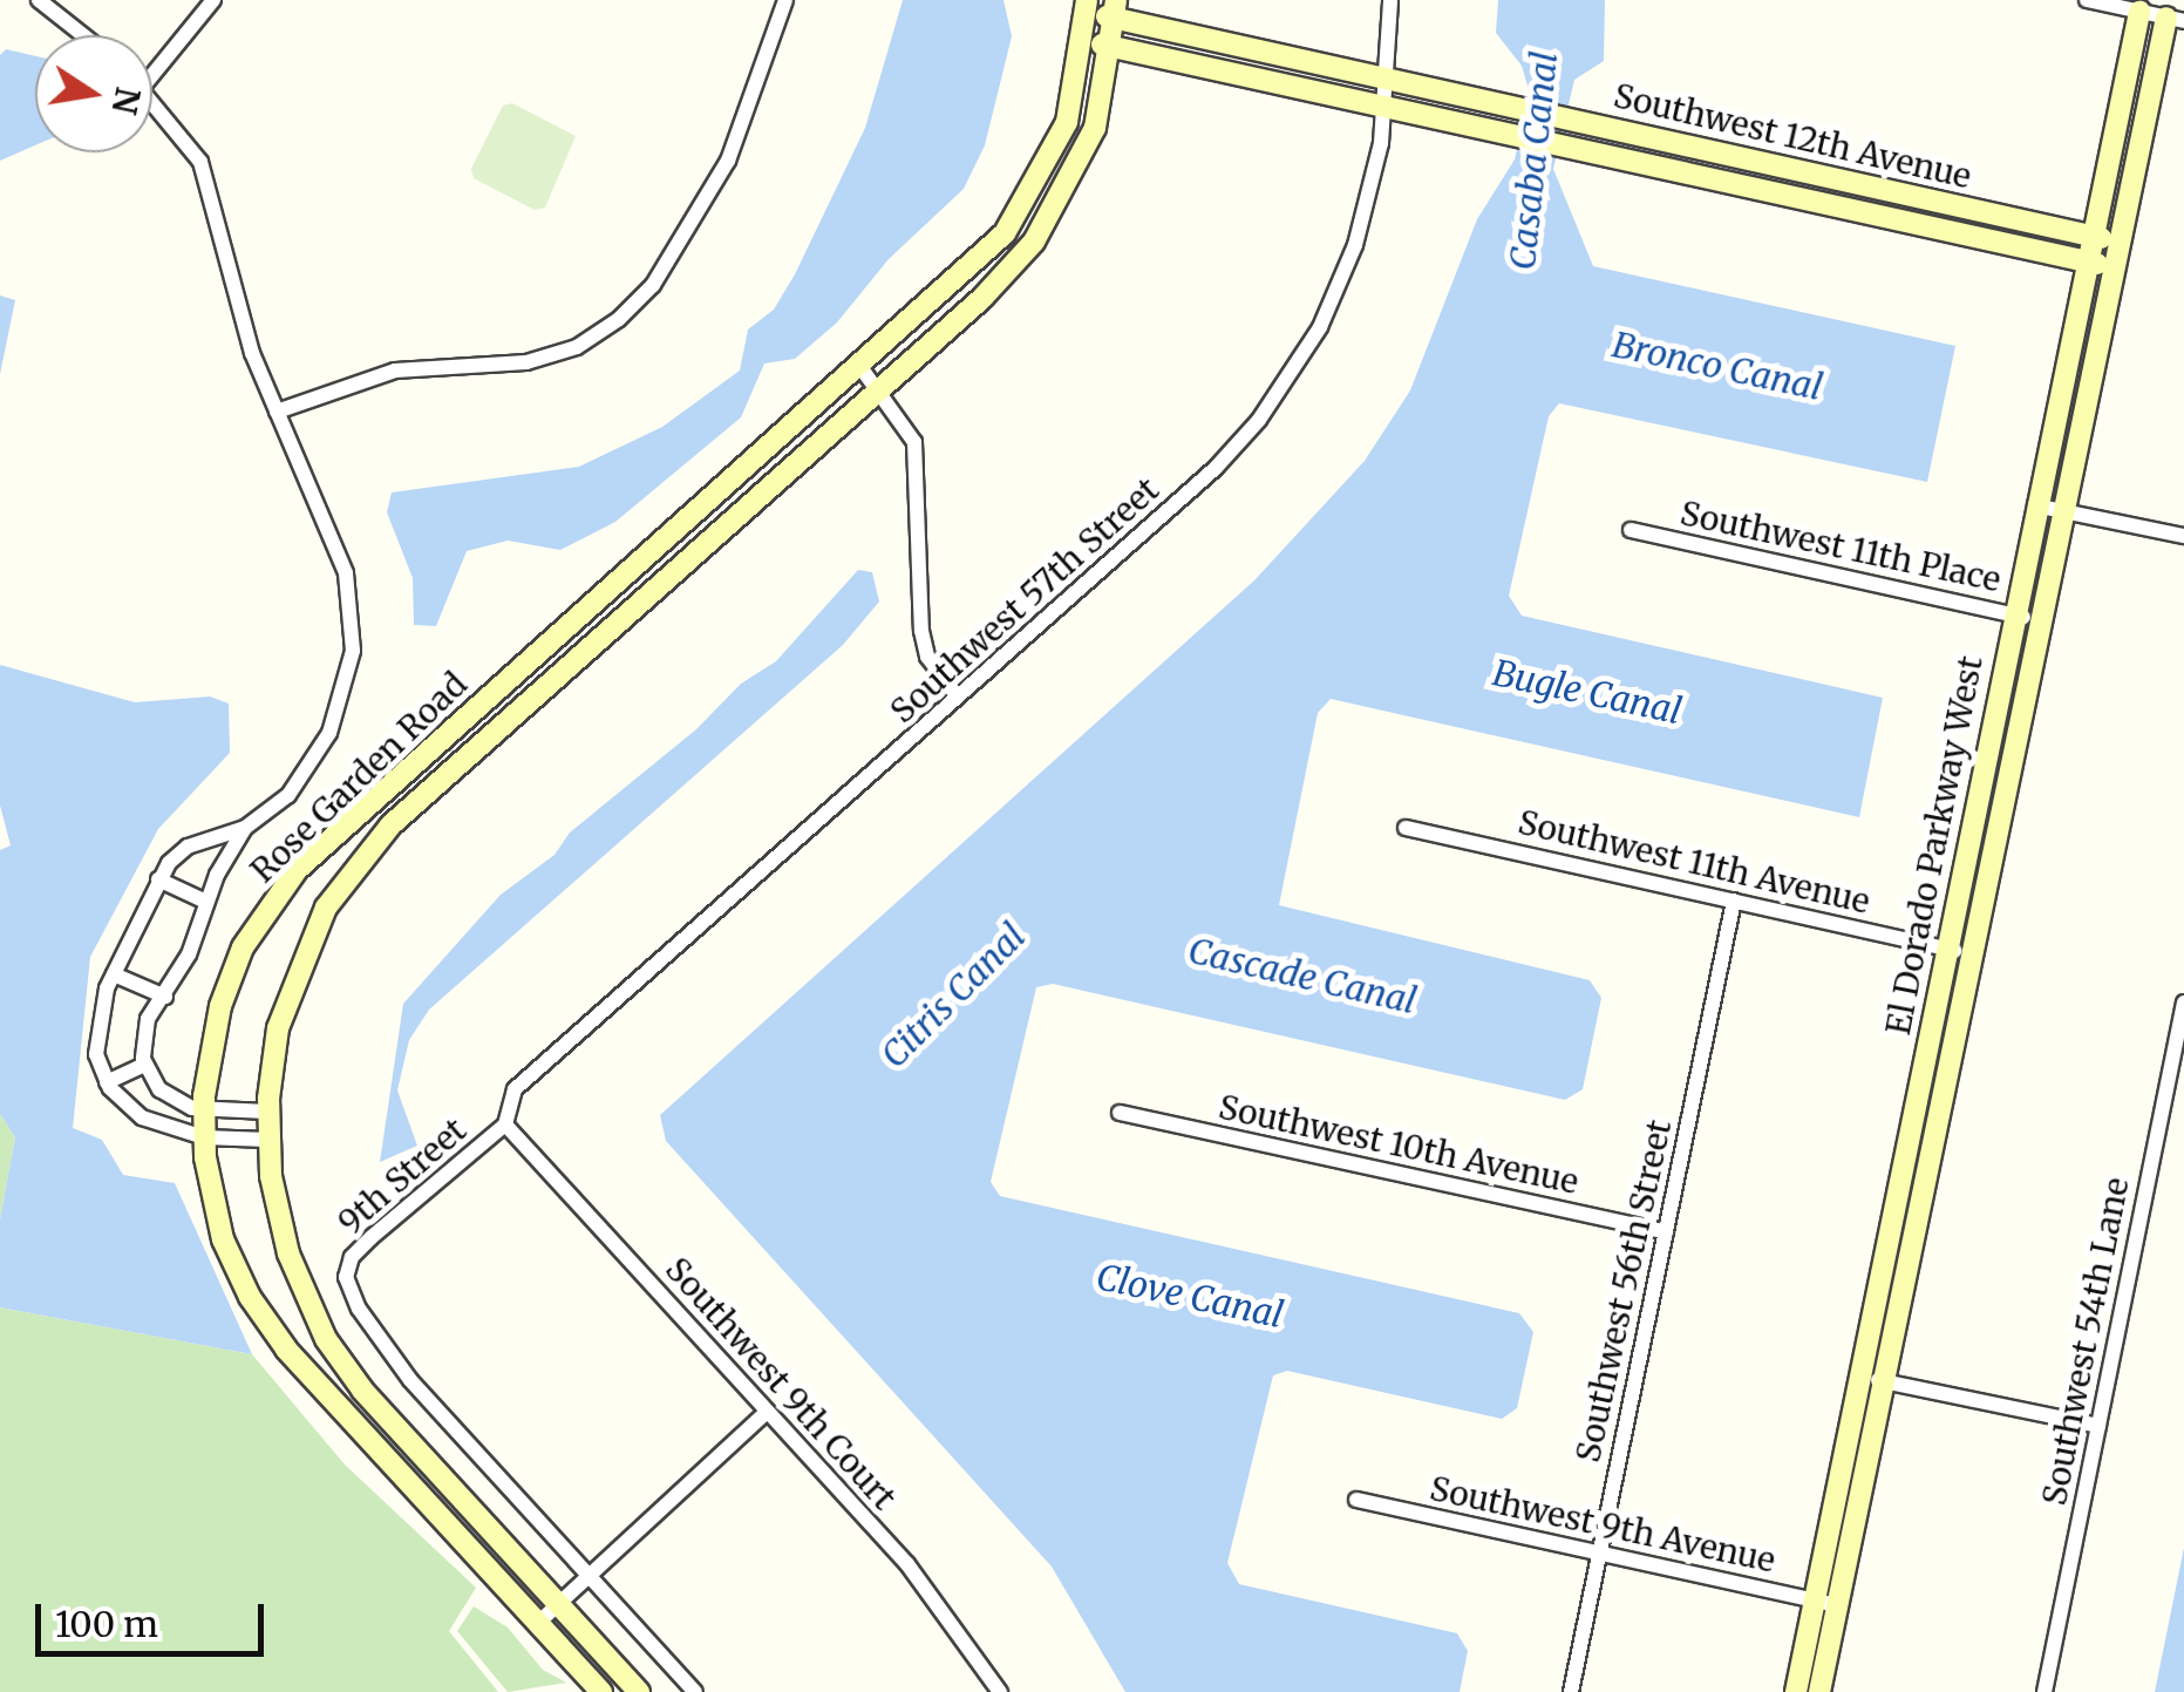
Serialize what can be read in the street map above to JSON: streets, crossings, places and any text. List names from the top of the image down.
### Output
{
  "streets": {
    "street": [
      "Southwest 12th Avenue",
      "Southwest 11th Place",
      "Southwest 57th Street",
      "Rose Garden Road",
      "El Dorado Parkway West",
      "Southwest 11th Avenue",
      "Southwest 10th Avenue",
      "9th Street",
      "Southwest 56th Street",
      "Southwest 54th Lane",
      "Southwest 9th Court",
      "Southwest 9th Avenue"
    ]
  },
  "crossings": [
    ["Southwest 12th Avenue", "Southwest 57th Street"],
    ["Southwest 12th Avenue", "Rose Garden Road"],
    ["Southwest 12th Avenue", "El Dorado Parkway West"],
    ["Southwest 11th Place", "El Dorado Parkway West"],
    ["Southwest 57th Street", "9th Street"],
    ["Southwest 57th Street", "Southwest 9th Court"],
    ["El Dorado Parkway West", "Southwest 11th Avenue"],
    ["El Dorado Parkway West", "Southwest 9th Avenue"],
    ["Southwest 11th Avenue", "Southwest 56th Street"],
    ["Southwest 10th Avenue", "Southwest 56th Street"],
    ["9th Street", "Southwest 9th Court"],
    ["Southwest 56th Street", "Southwest 9th Avenue"]
  ],
  "water": [
    "Casaba Canal",
    "Bronco Canal",
    "Bugle Canal",
    "Cascade Canal",
    "Citris Canal",
    "Clove Canal"
  ],
  "scale_bar": "100 m",
  "north": "right"
}
